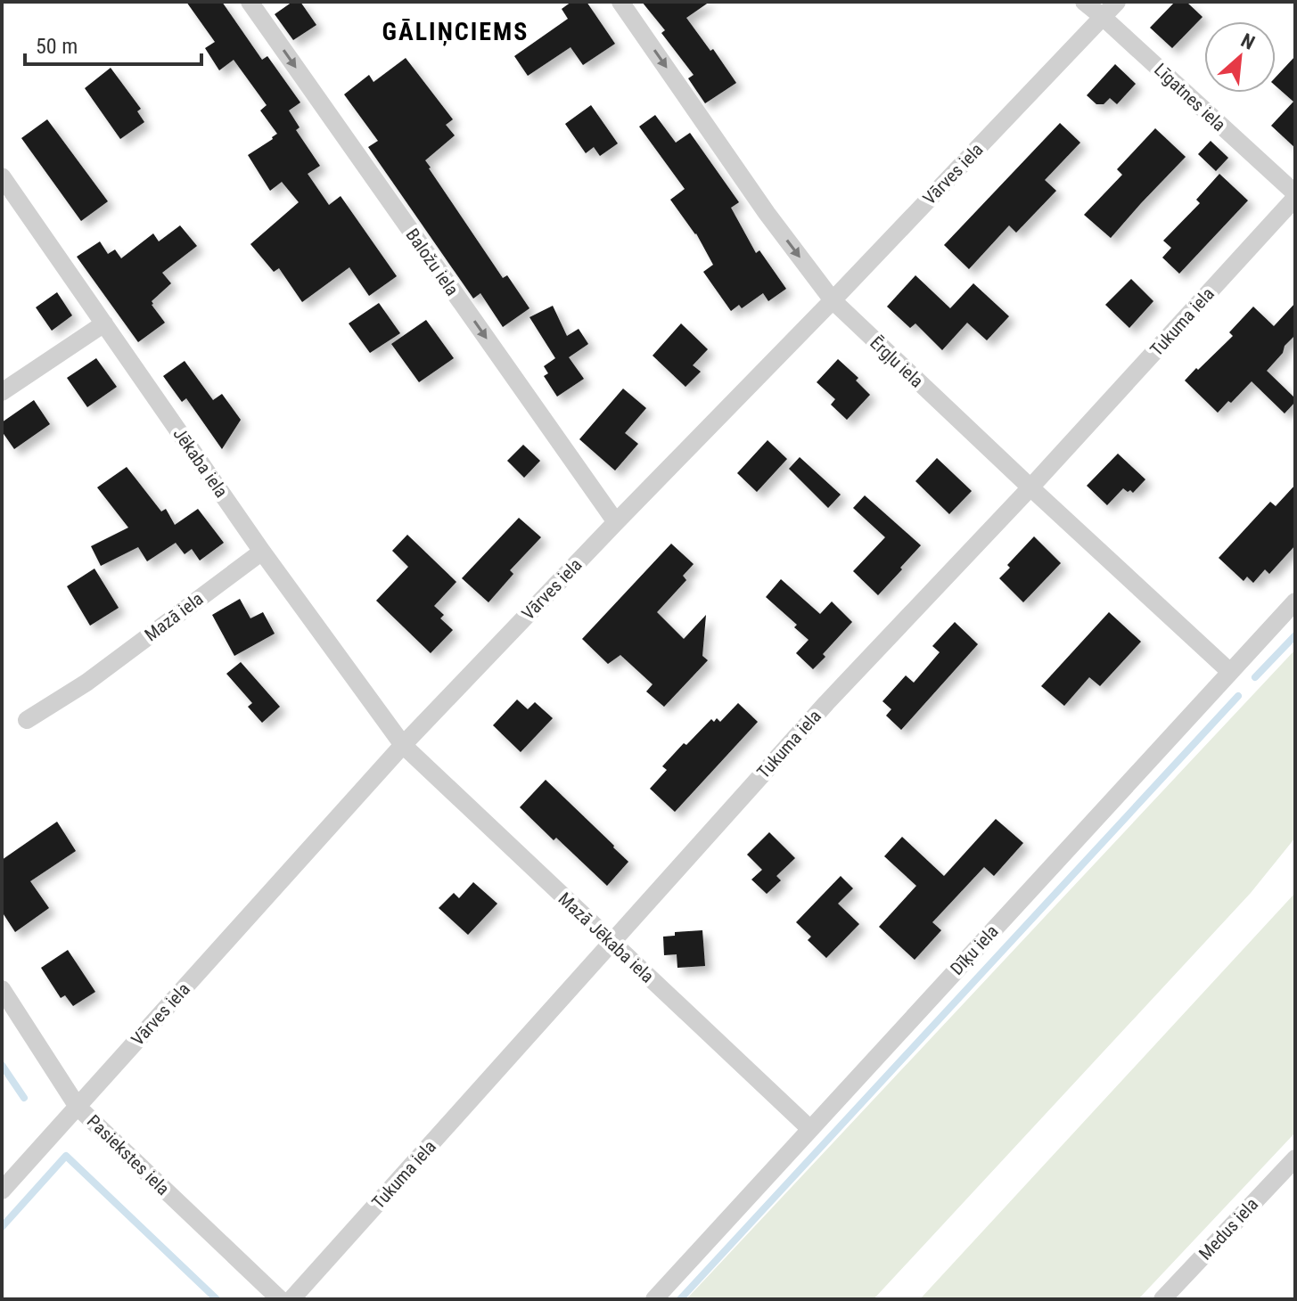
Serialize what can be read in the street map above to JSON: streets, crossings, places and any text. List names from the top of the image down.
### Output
{
  "streets": {
    "street": [
      "Līgatnes iela",
      "Vārves iela",
      "Baložu iela",
      "Tukuma iela",
      "Ērgļu iela",
      "Jēkaba iela",
      "Mazā iela",
      "Mazā Jēkaba iela",
      "Dīķu iela",
      "Pasiekstes iela",
      "Medus iela"
    ]
  },
  "crossings": [
    ["Līgatnes iela", "Vārves iela"],
    ["Līgatnes iela", "Tukuma iela"],
    ["Vārves iela", "Baložu iela"],
    ["Vārves iela", "Ērgļu iela"],
    ["Vārves iela", "Jēkaba iela"],
    ["Vārves iela", "Mazā Jēkaba iela"],
    ["Vārves iela", "Pasiekstes iela"],
    ["Tukuma iela", "Ērgļu iela"],
    ["Tukuma iela", "Mazā Jēkaba iela"],
    ["Ērgļu iela", "Dīķu iela"],
    ["Jēkaba iela", "Mazā iela"],
    ["Jēkaba iela", "Mazā Jēkaba iela"],
    ["Mazā Jēkaba iela", "Dīķu iela"]
  ],
  "one_way": ["Baložu iela", "Ērgļu iela"],
  "districts": ["GĀLIŅCIEMS"],
  "scale_bar": "50 m",
  "north": "top right"
}
